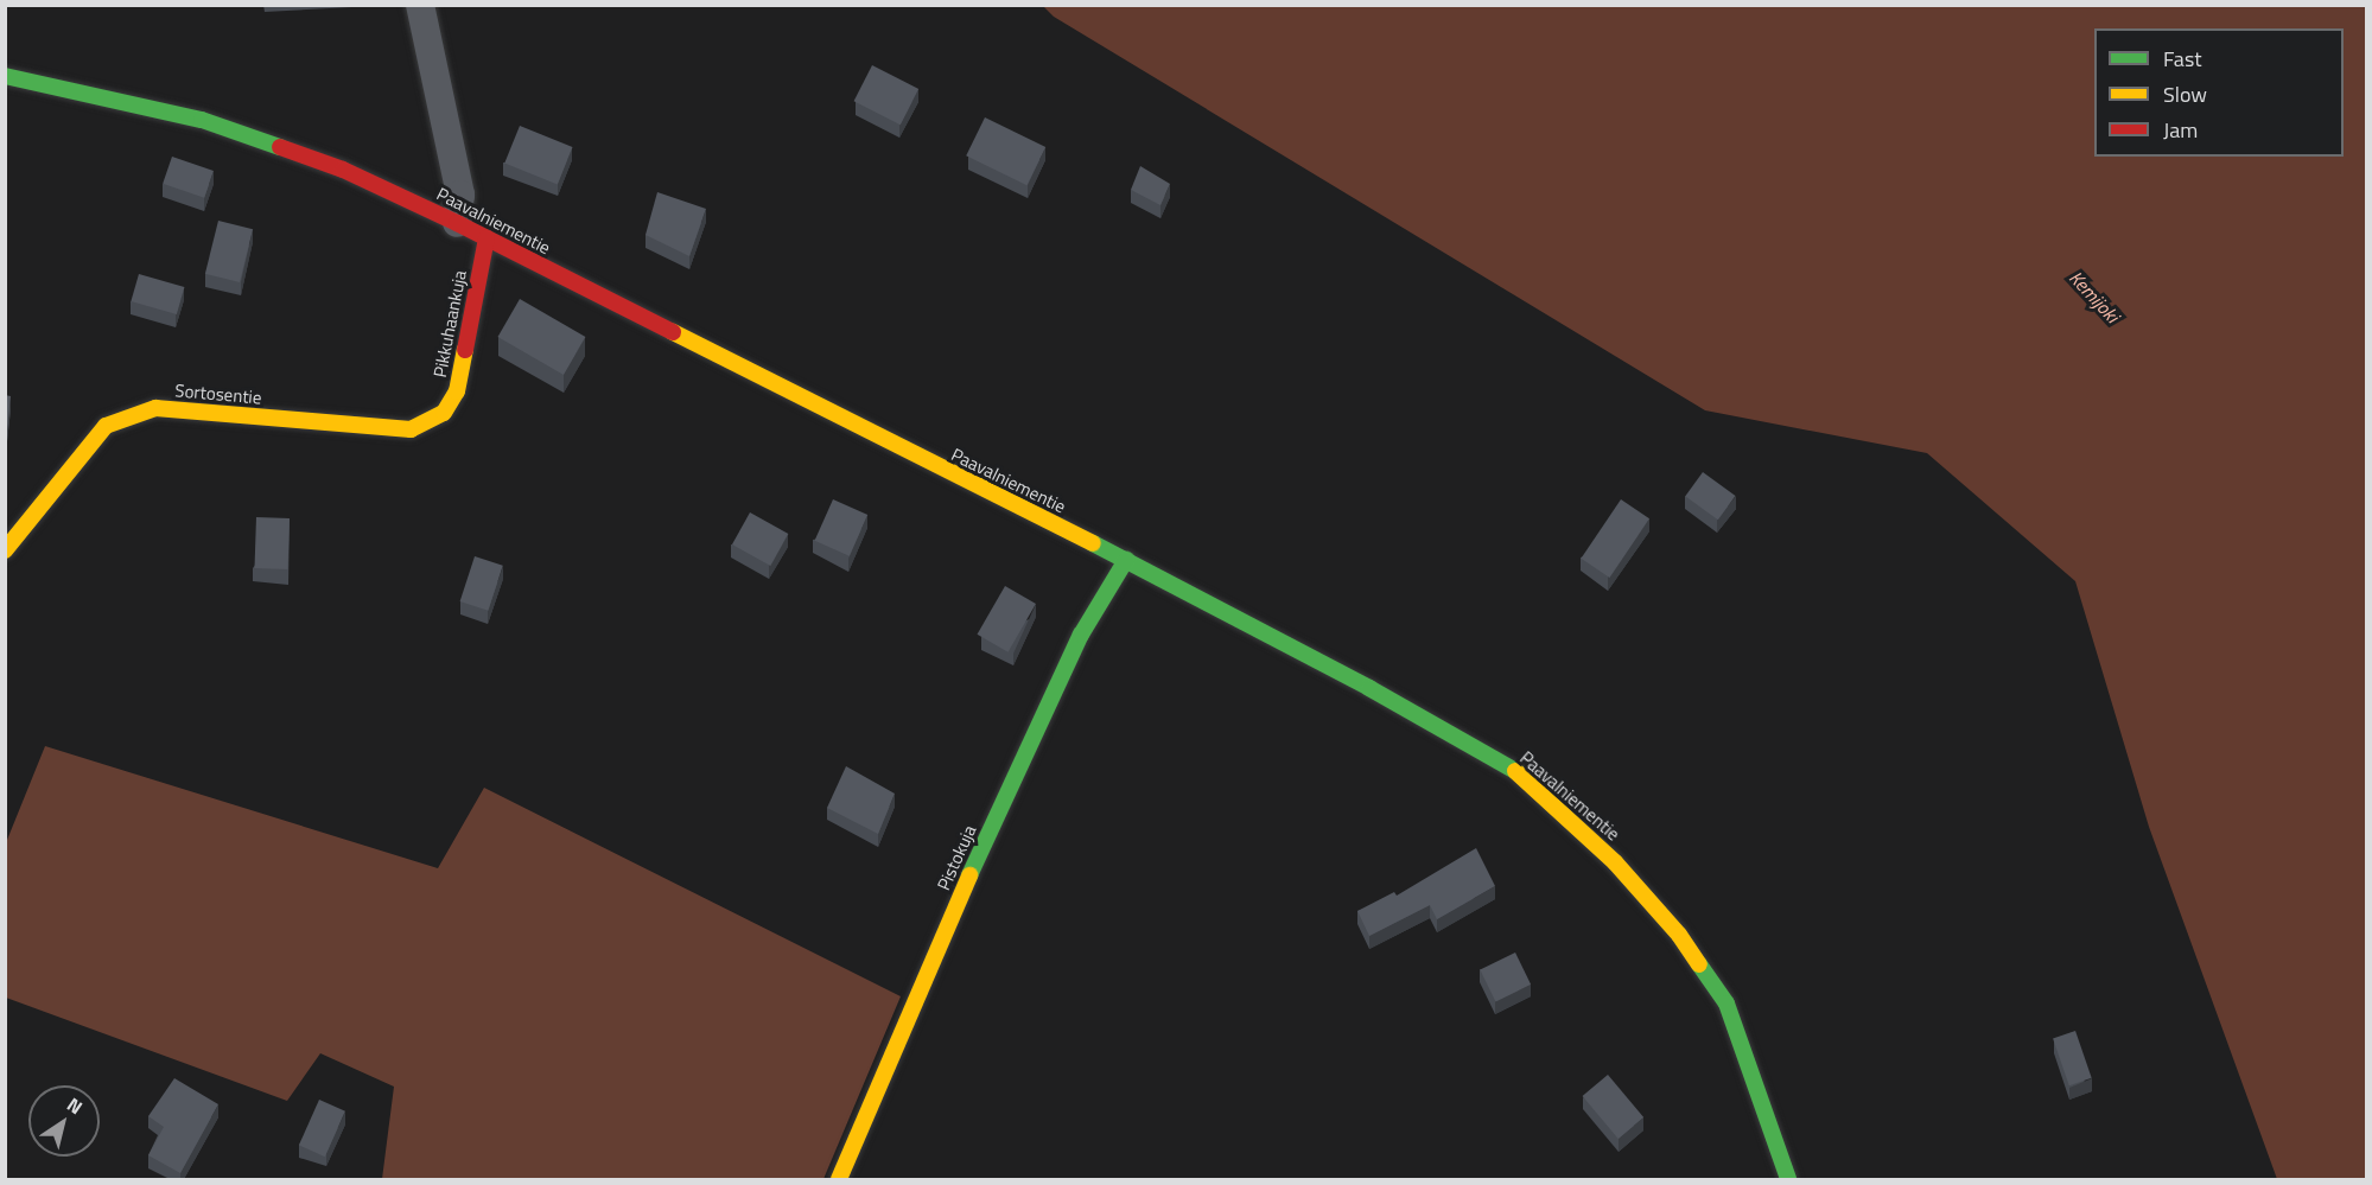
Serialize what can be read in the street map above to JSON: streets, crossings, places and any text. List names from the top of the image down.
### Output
{
  "streets": {
    "street": [
      "Paavalniementie",
      "Pikkuhaankuja",
      "Sortosentie",
      "Pistokuja"
    ]
  },
  "crossings": [
    ["Paavalniementie", "Pikkuhaankuja"],
    ["Paavalniementie", "Pistokuja"],
    ["Pikkuhaankuja", "Sortosentie"]
  ],
  "water": ["Kemijoki"],
  "legend": ["Fast", "Slow", "Jam"],
  "north": "top right"
}
